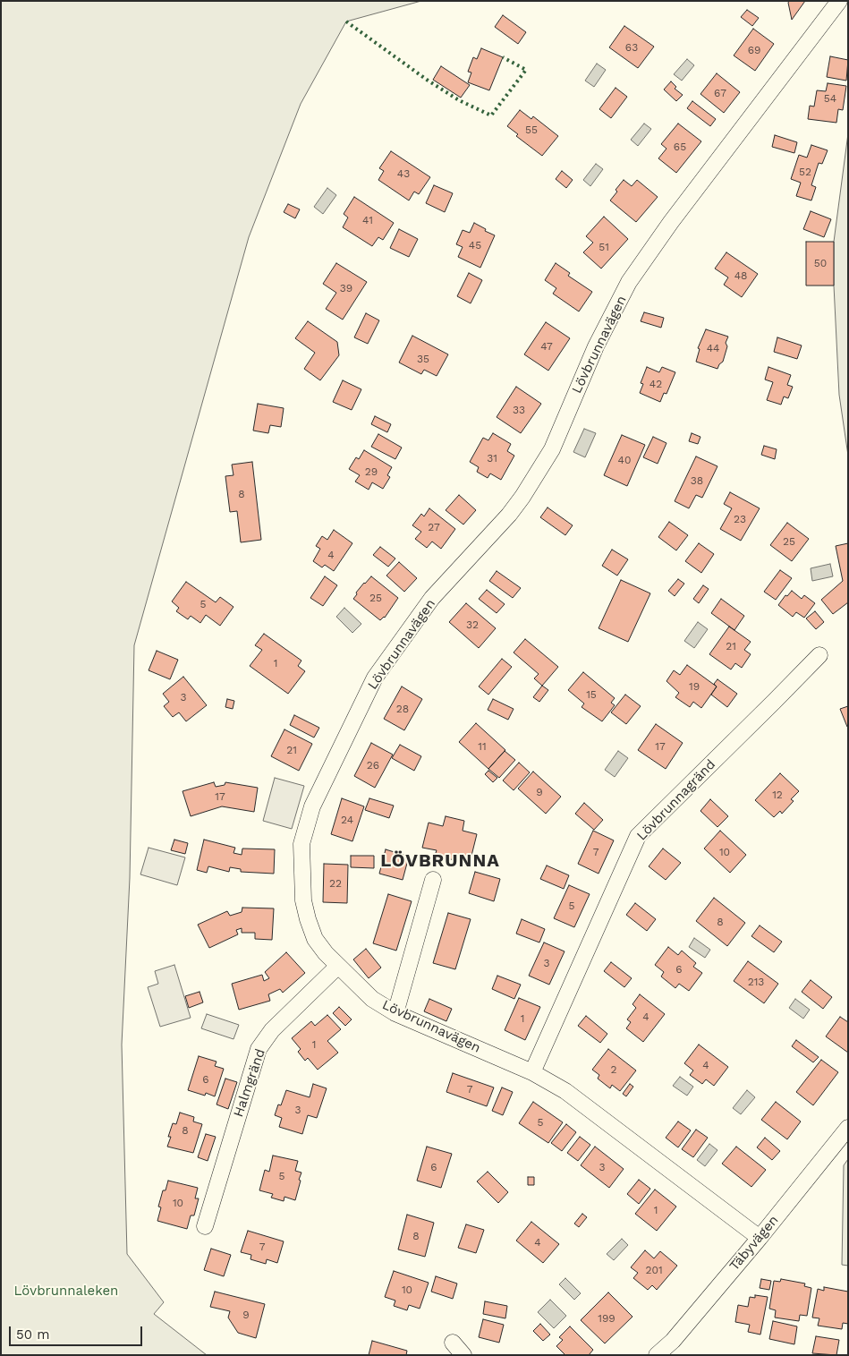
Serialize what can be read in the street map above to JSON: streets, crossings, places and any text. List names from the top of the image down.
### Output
{
  "streets": {
    "street": [
      "Lövbrunnavägen",
      "Lövbrunnagränd",
      "Halmgränd",
      "Täbyvägen"
    ]
  },
  "crossings": [
    ["Lövbrunnavägen", "Lövbrunnagränd"],
    ["Lövbrunnavägen", "Halmgränd"],
    ["Lövbrunnavägen", "Täbyvägen"]
  ],
  "districts": ["LÖVBRUNNA"],
  "parks": ["Lövbrunnaleken"],
  "house_numbers": [
    "63",
    "69",
    "67",
    "54",
    "55",
    "65",
    "52",
    "43",
    "41",
    "45",
    "51",
    "50",
    "48",
    "39",
    "47",
    "44",
    "35",
    "42",
    "33",
    "31",
    "40",
    "29",
    "38",
    "8",
    "23",
    "27",
    "25",
    "4",
    "25",
    "5",
    "32",
    "21",
    "1",
    "19",
    "15",
    "3",
    "28",
    "11",
    "17",
    "21",
    "26",
    "9",
    "12",
    "17",
    "24",
    "7",
    "10",
    "22",
    "5",
    "8",
    "3",
    "6",
    "213",
    "4",
    "1",
    "1",
    "4",
    "2",
    "6",
    "7",
    "3",
    "5",
    "8",
    "6",
    "3",
    "5",
    "10",
    "1",
    "8",
    "4",
    "7",
    "201",
    "10",
    "9",
    "199"
  ],
  "scale_bar": "50 m"
}
